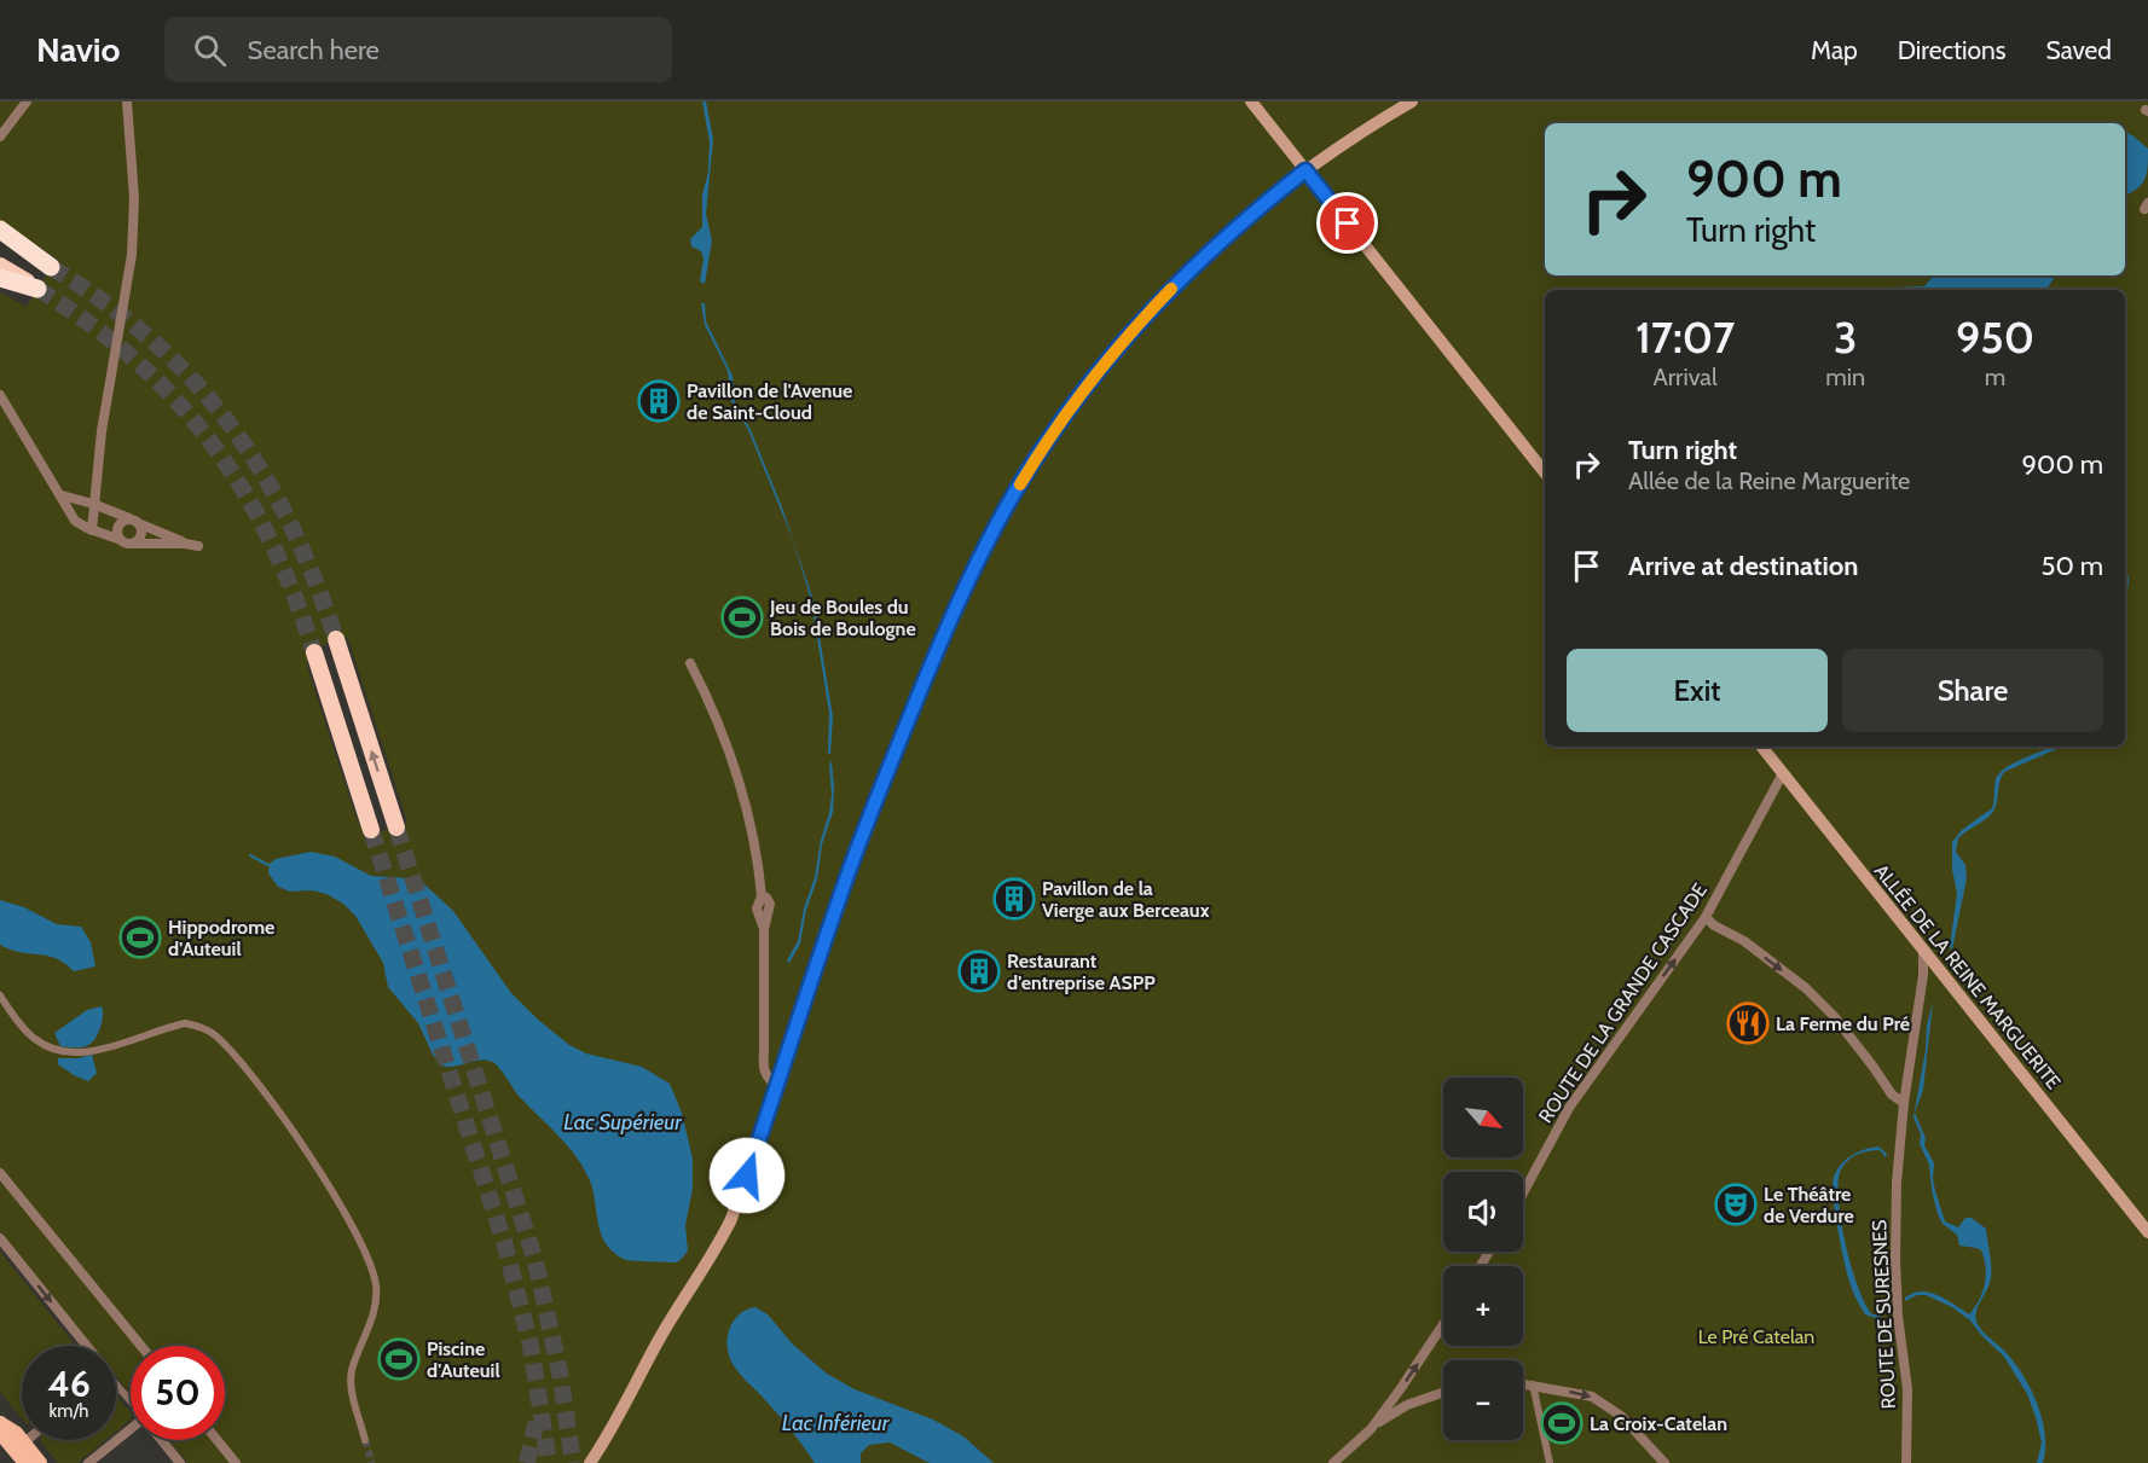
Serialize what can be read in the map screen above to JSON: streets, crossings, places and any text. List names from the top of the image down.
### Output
{
  "streets": {
    "main road": ["ALLÉE DE LA REINE MARGUERITE"],
    "street": ["ROUTE DE LA GRANDE CASCADE", "ROUTE DE SURESNES"]
  },
  "crossings": [
    ["ALLÉE DE LA REINE MARGUERITE", "ROUTE DE LA GRANDE CASCADE"],
    ["ALLÉE DE LA REINE MARGUERITE", "ROUTE DE SURESNES"]
  ],
  "one_way": ["ROUTE DE LA GRANDE CASCADE"],
  "water": ["Lac Supérieur", "Lac Inférieur"],
  "parks": ["Le Pré Catelan"],
  "places": {
    "building": ["Pavillon de l'Avenue de Saint-Cloud", "Pavillon de la Vierge aux Berceaux", "Restaurant d'entreprise ASPP"],
    "sports": [
      "Jeu de Boules du Bois de Boulogne",
      "Hippodrome d'Auteuil",
      "Piscine d'Auteuil",
      "La Croix-Catelan"
    ],
    "restaurant": ["La Ferme du Pré"],
    "theatre": ["Le Théâtre de Verdure"]
  },
  "north": "bottom right",
  "page": {
    "header": "Navio",
    "search": "Search here",
    "nav": ["Map", "Directions", "Saved"],
    "turn": ["900 m", "Turn right"],
    "eta": [
      "17:07",
      "Arrival",
      "3",
      "min",
      "950",
      "m"
    ],
    "list": [
      {
        "name": "Turn right",
        "note": "Allée de la Reine Marguerite",
        "value": "900 m"
      },
      {
        "name": "Arrive at destination",
        "value": "50 m"
      }
    ],
    "buttons": ["Exit", "Share"],
    "map_buttons": ["+", "−"],
    "speed": "46 km/h",
    "limit": "50"
  }
}
